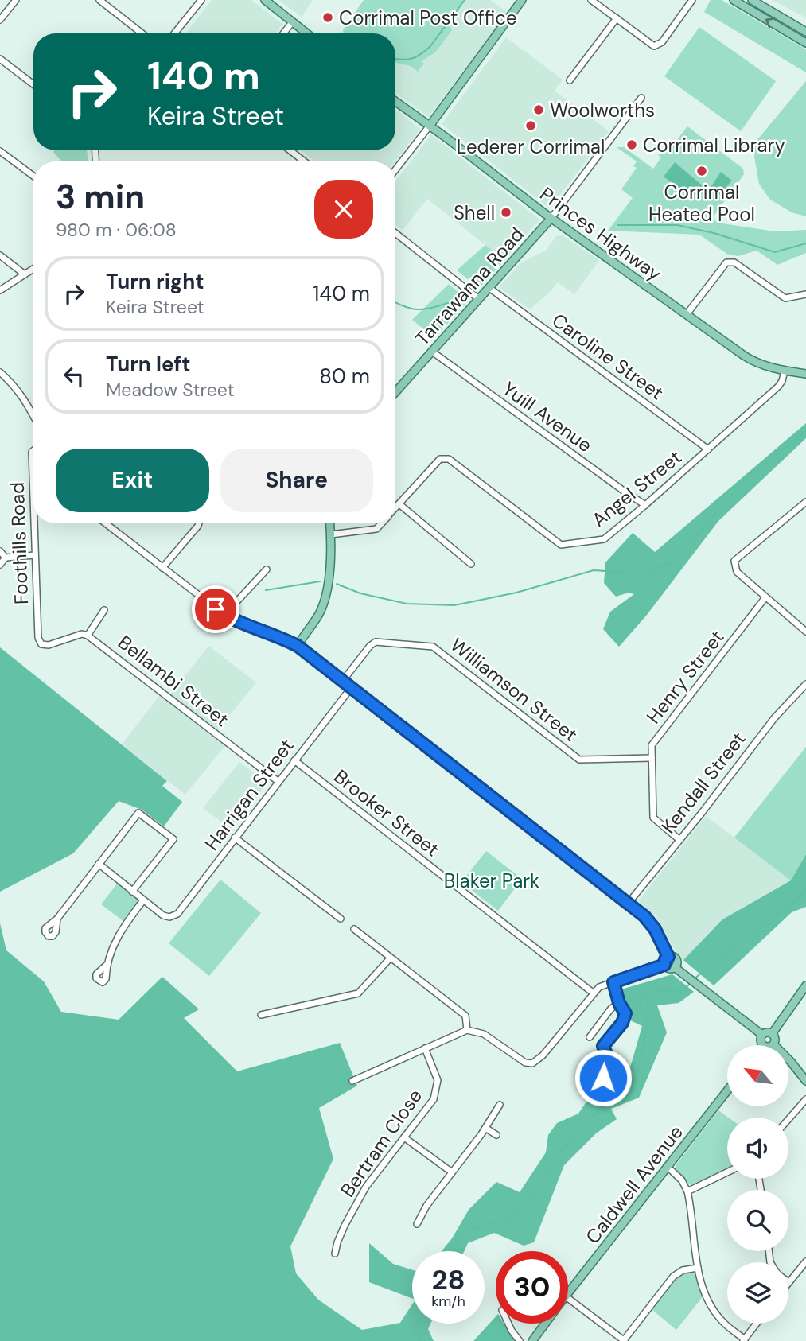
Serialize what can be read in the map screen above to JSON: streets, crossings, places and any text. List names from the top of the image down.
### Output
{
  "streets": {
    "main road": ["Princes Highway", "Tarrawanna Road", "Caldwell Avenue"],
    "street": [
      "Caroline Street",
      "Yuill Avenue",
      "Angel Street",
      "Foothills Road",
      "Henry Street",
      "Bellambi Street",
      "Williamson Street",
      "Kendall Street",
      "Harrigan Street",
      "Brooker Street",
      "Bertram Close"
    ]
  },
  "crossings": [
    ["Princes Highway", "Tarrawanna Road"],
    ["Princes Highway", "Angel Street"],
    ["Tarrawanna Road", "Caroline Street"],
    ["Tarrawanna Road", "Yuill Avenue"],
    ["Caroline Street", "Angel Street"],
    ["Yuill Avenue", "Angel Street"],
    ["Foothills Road", "Bellambi Street"],
    ["Henry Street", "Williamson Street"],
    ["Henry Street", "Kendall Street"],
    ["Bellambi Street", "Harrigan Street"],
    ["Harrigan Street", "Brooker Street"]
  ],
  "parks": ["Blaker Park"],
  "places": [
    "Corrimal Post Office",
    "Woolworths",
    "Lederer Corrimal",
    "Corrimal Library",
    "Corrimal Heated Pool",
    "Shell"
  ],
  "north": "top left",
  "page": {
    "turn": ["140 m", "Keira Street"],
    "heading": ["3 min", "980 m · 06:08"],
    "list": [
      {
        "name": "Turn right",
        "note": "Keira Street",
        "value": "140 m"
      },
      {
        "name": "Turn left",
        "note": "Meadow Street",
        "value": "80 m"
      }
    ],
    "buttons": ["Exit", "Share"],
    "speed": "28 km/h",
    "limit": "30"
  }
}
